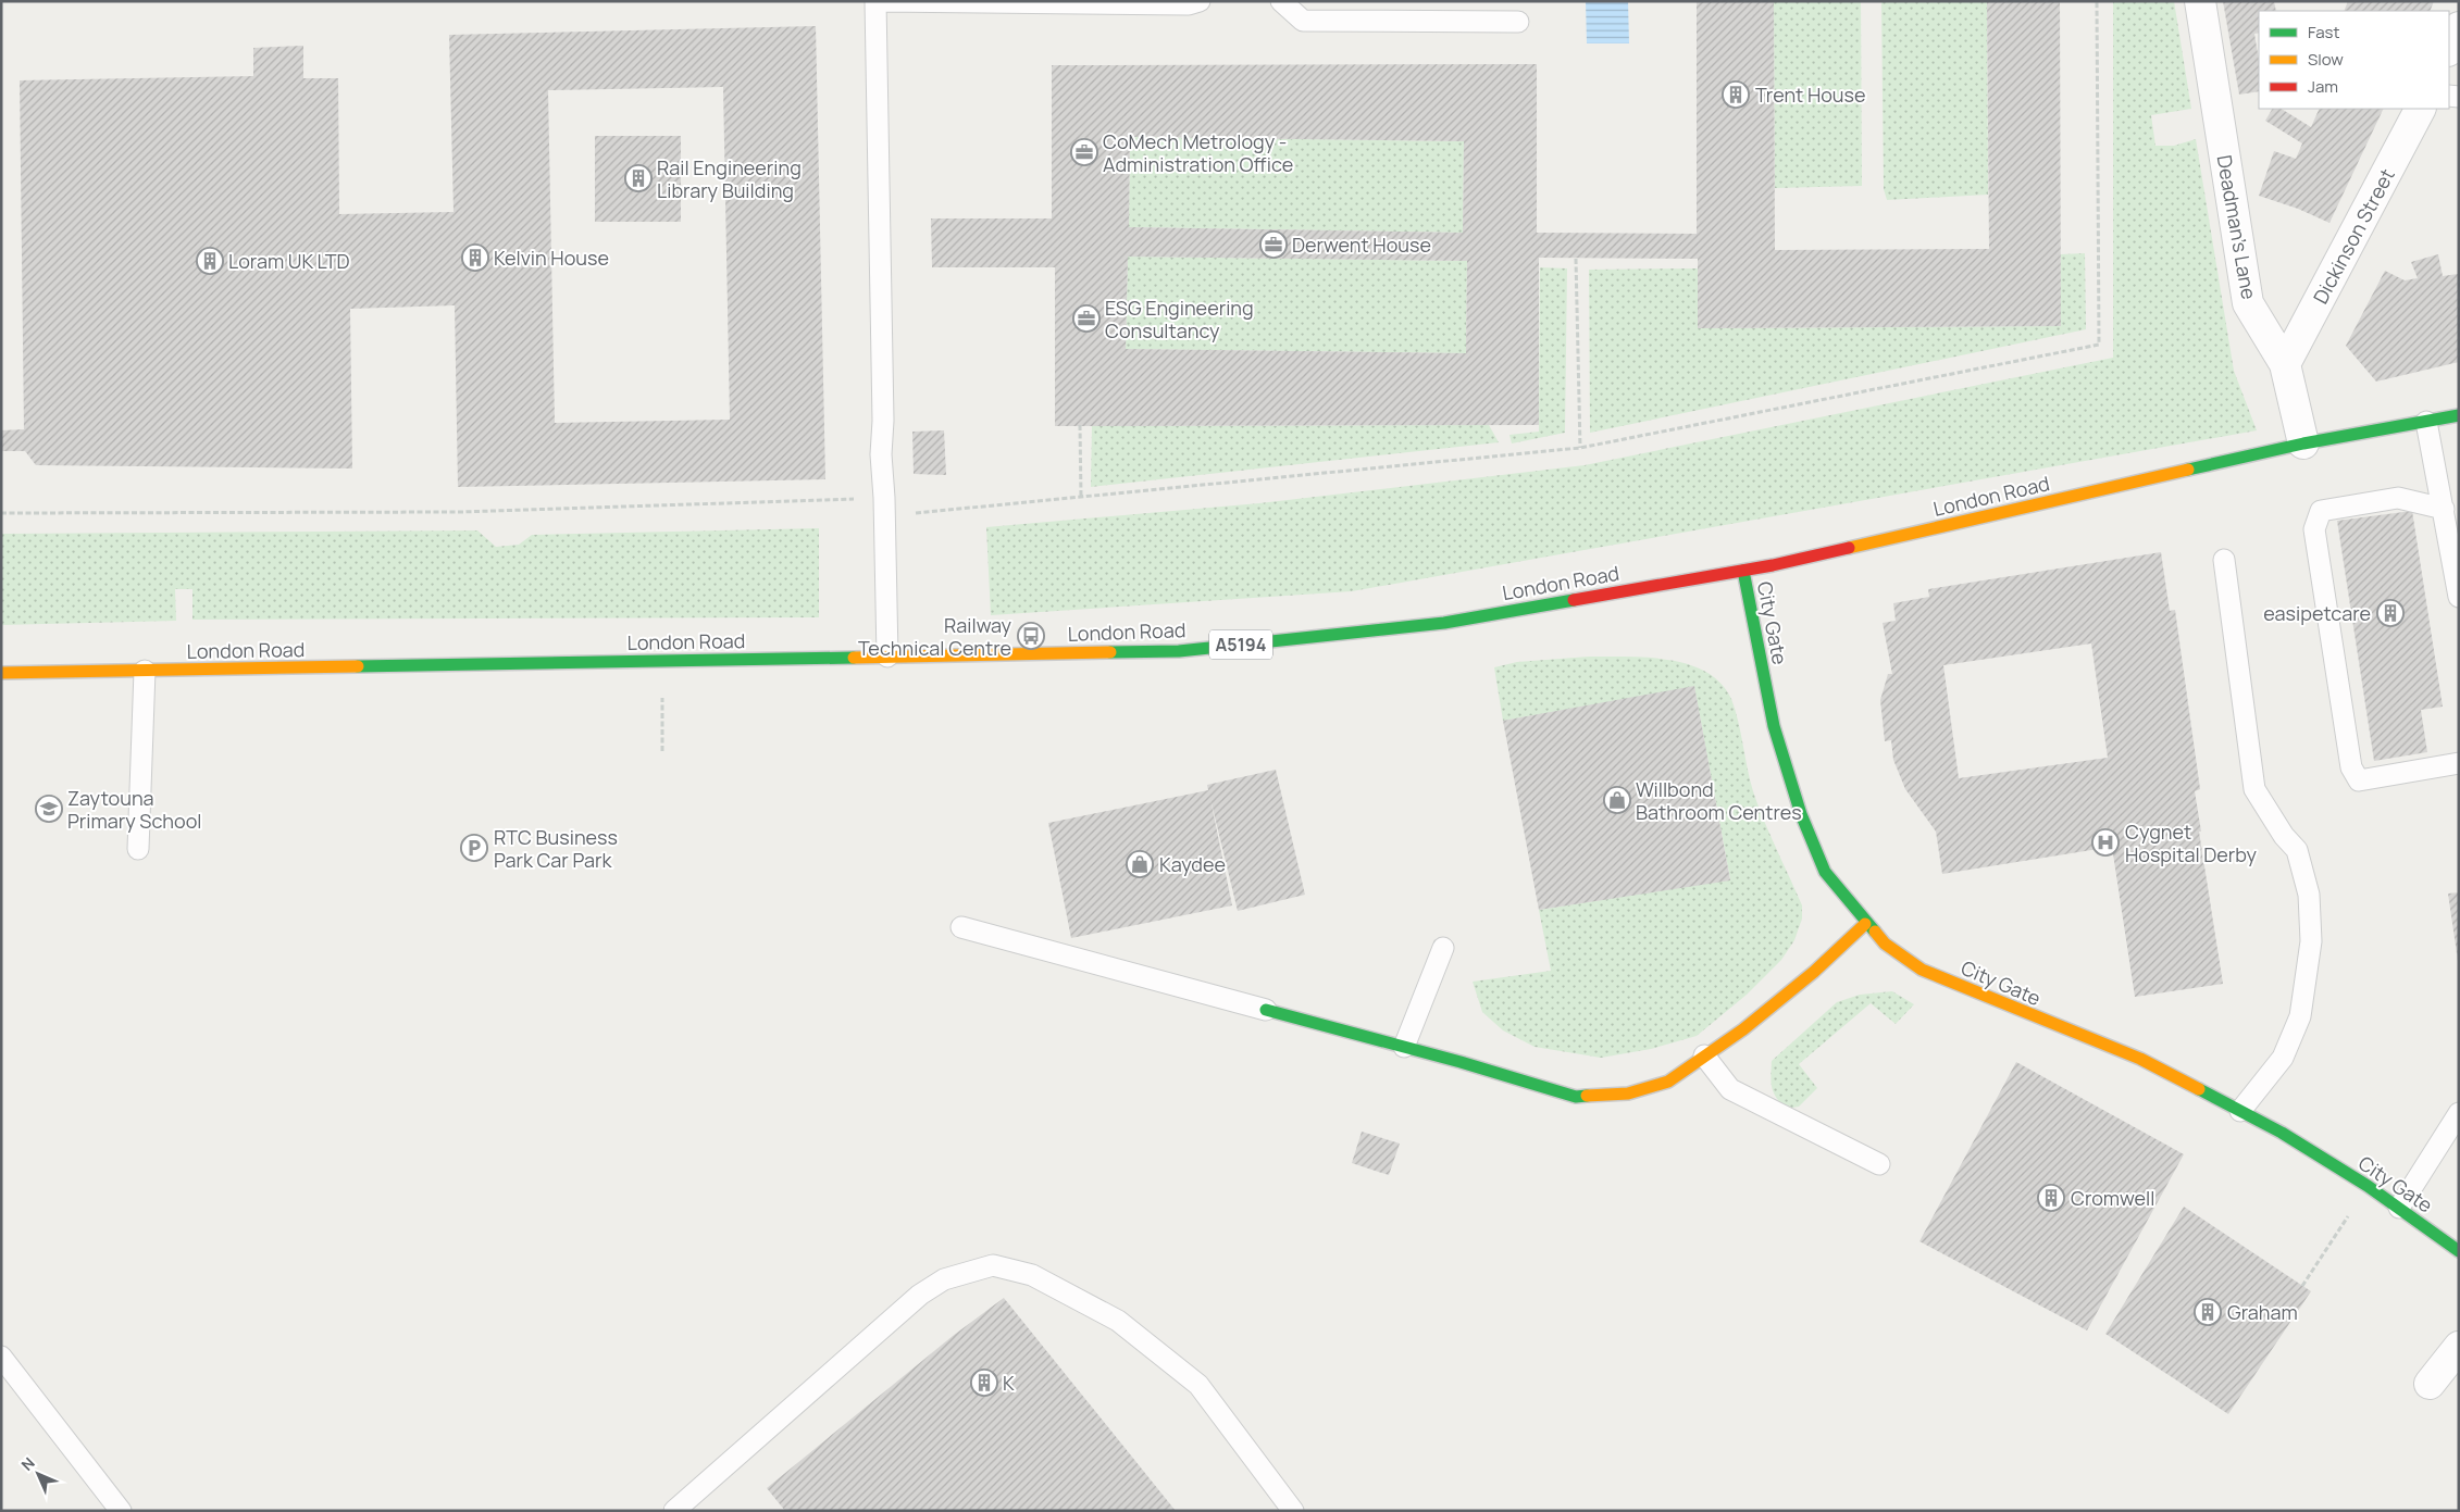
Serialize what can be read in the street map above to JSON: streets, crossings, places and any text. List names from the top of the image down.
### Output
{
  "streets": {
    "main road": ["London Road", "City Gate", "A5194"],
    "street": ["Deadman's Lane", "Dickinson Street"]
  },
  "crossings": [
    ["Deadman's Lane", "Dickinson Street"],
    ["Deadman's Lane", "London Road"],
    ["London Road", "City Gate"]
  ],
  "places": {
    "building": [
      "Trent House",
      "Rail Engineering Library Building",
      "Kelvin House",
      "Loram UK LTD",
      "easipetcare",
      "Cromwell",
      "Graham",
      "K"
    ],
    "office": ["CoMech Metrology - Administration Office", "Derwent House", "ESG Engineering Consultancy"],
    "bus stop": ["Railway Technical Centre"],
    "shop": ["Willbond Bathroom Centres", "Kaydee"],
    "school or university": ["Zaytouna Primary School"],
    "hospital": ["Cygnet Hospital Derby"],
    "parking": ["RTC Business Park Car Park"]
  },
  "legend": ["Fast", "Slow", "Jam"],
  "north": "top left"
}
